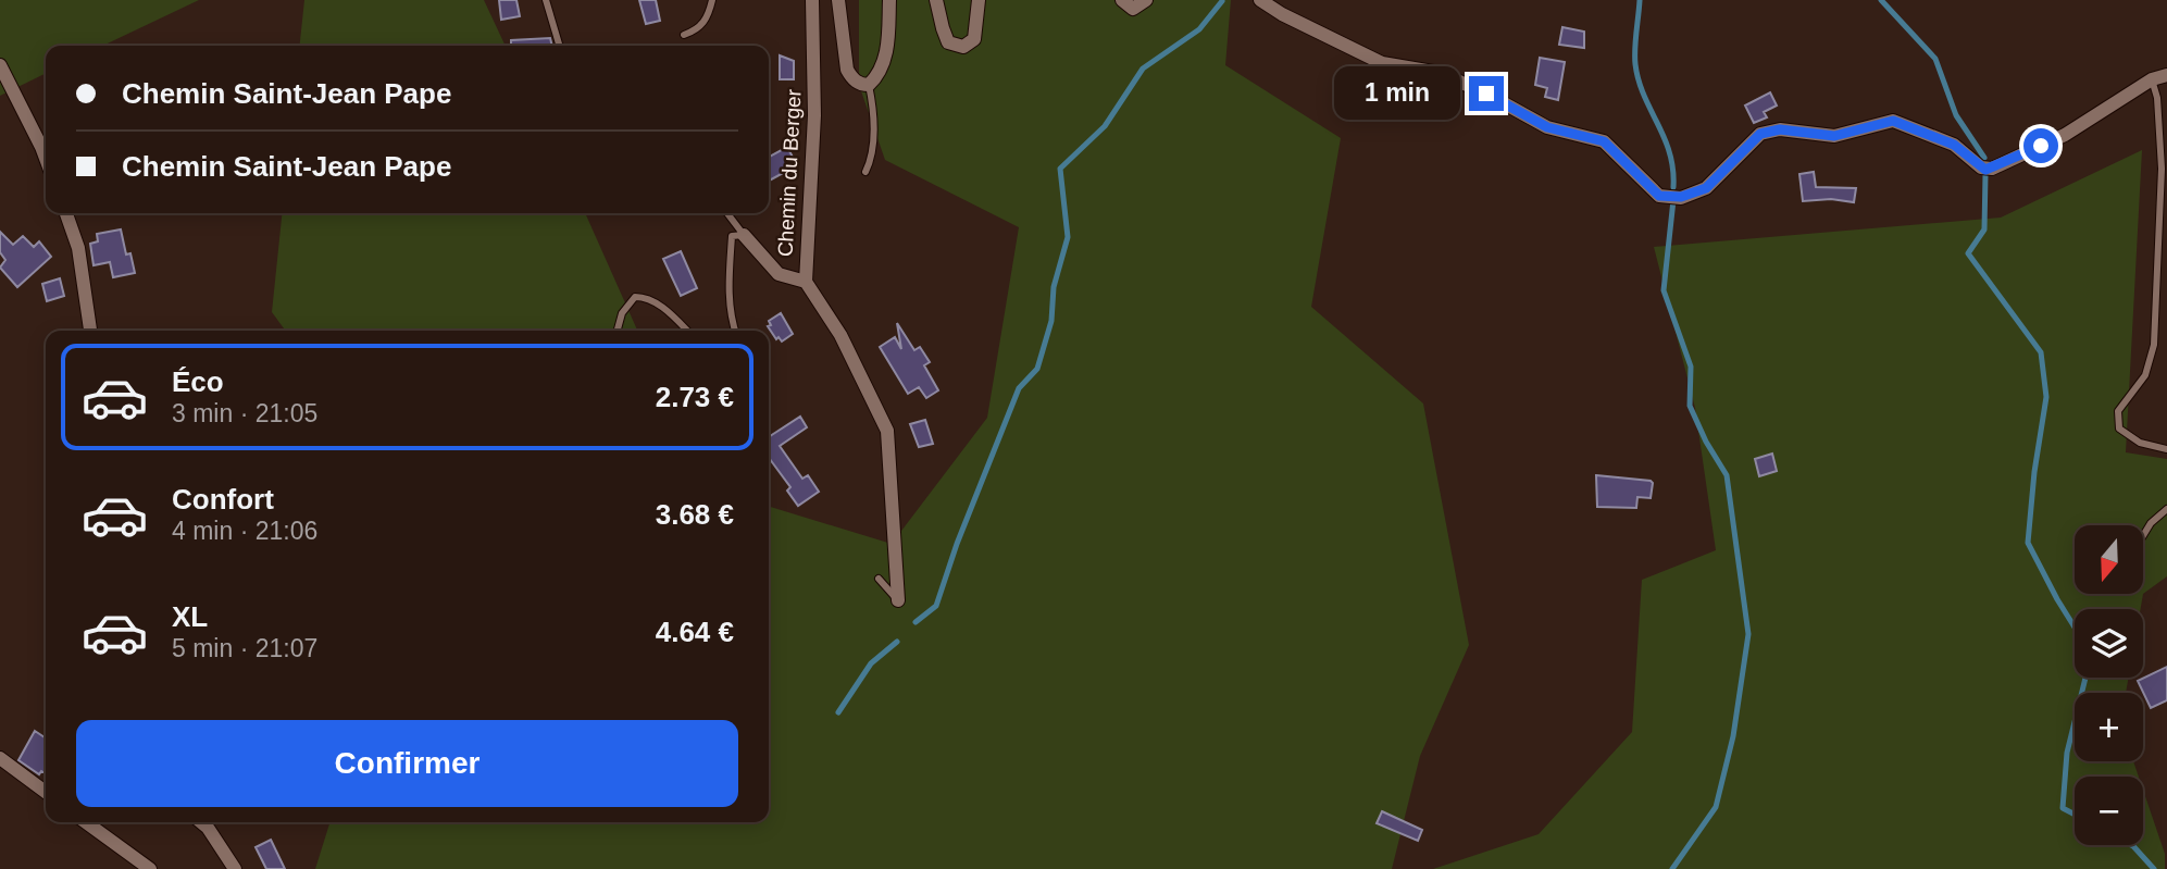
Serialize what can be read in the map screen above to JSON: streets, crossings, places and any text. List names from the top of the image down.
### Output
{
  "streets": {
    "street": ["Chemin du Berger"]
  },
  "north": "bottom",
  "page": {
    "banner": ["Chemin Saint-Jean Pape", "Chemin Saint-Jean Pape"],
    "bubble": "1 min",
    "list": [
      {
        "name": "Éco",
        "note": "3 min · 21:05",
        "value": "2.73 €"
      },
      {
        "name": "Confort",
        "note": "4 min · 21:06",
        "value": "3.68 €"
      },
      {
        "name": "XL",
        "note": "5 min · 21:07",
        "value": "4.64 €"
      }
    ],
    "map_buttons": ["+", "−"],
    "buttons": "Confirmer"
  }
}
